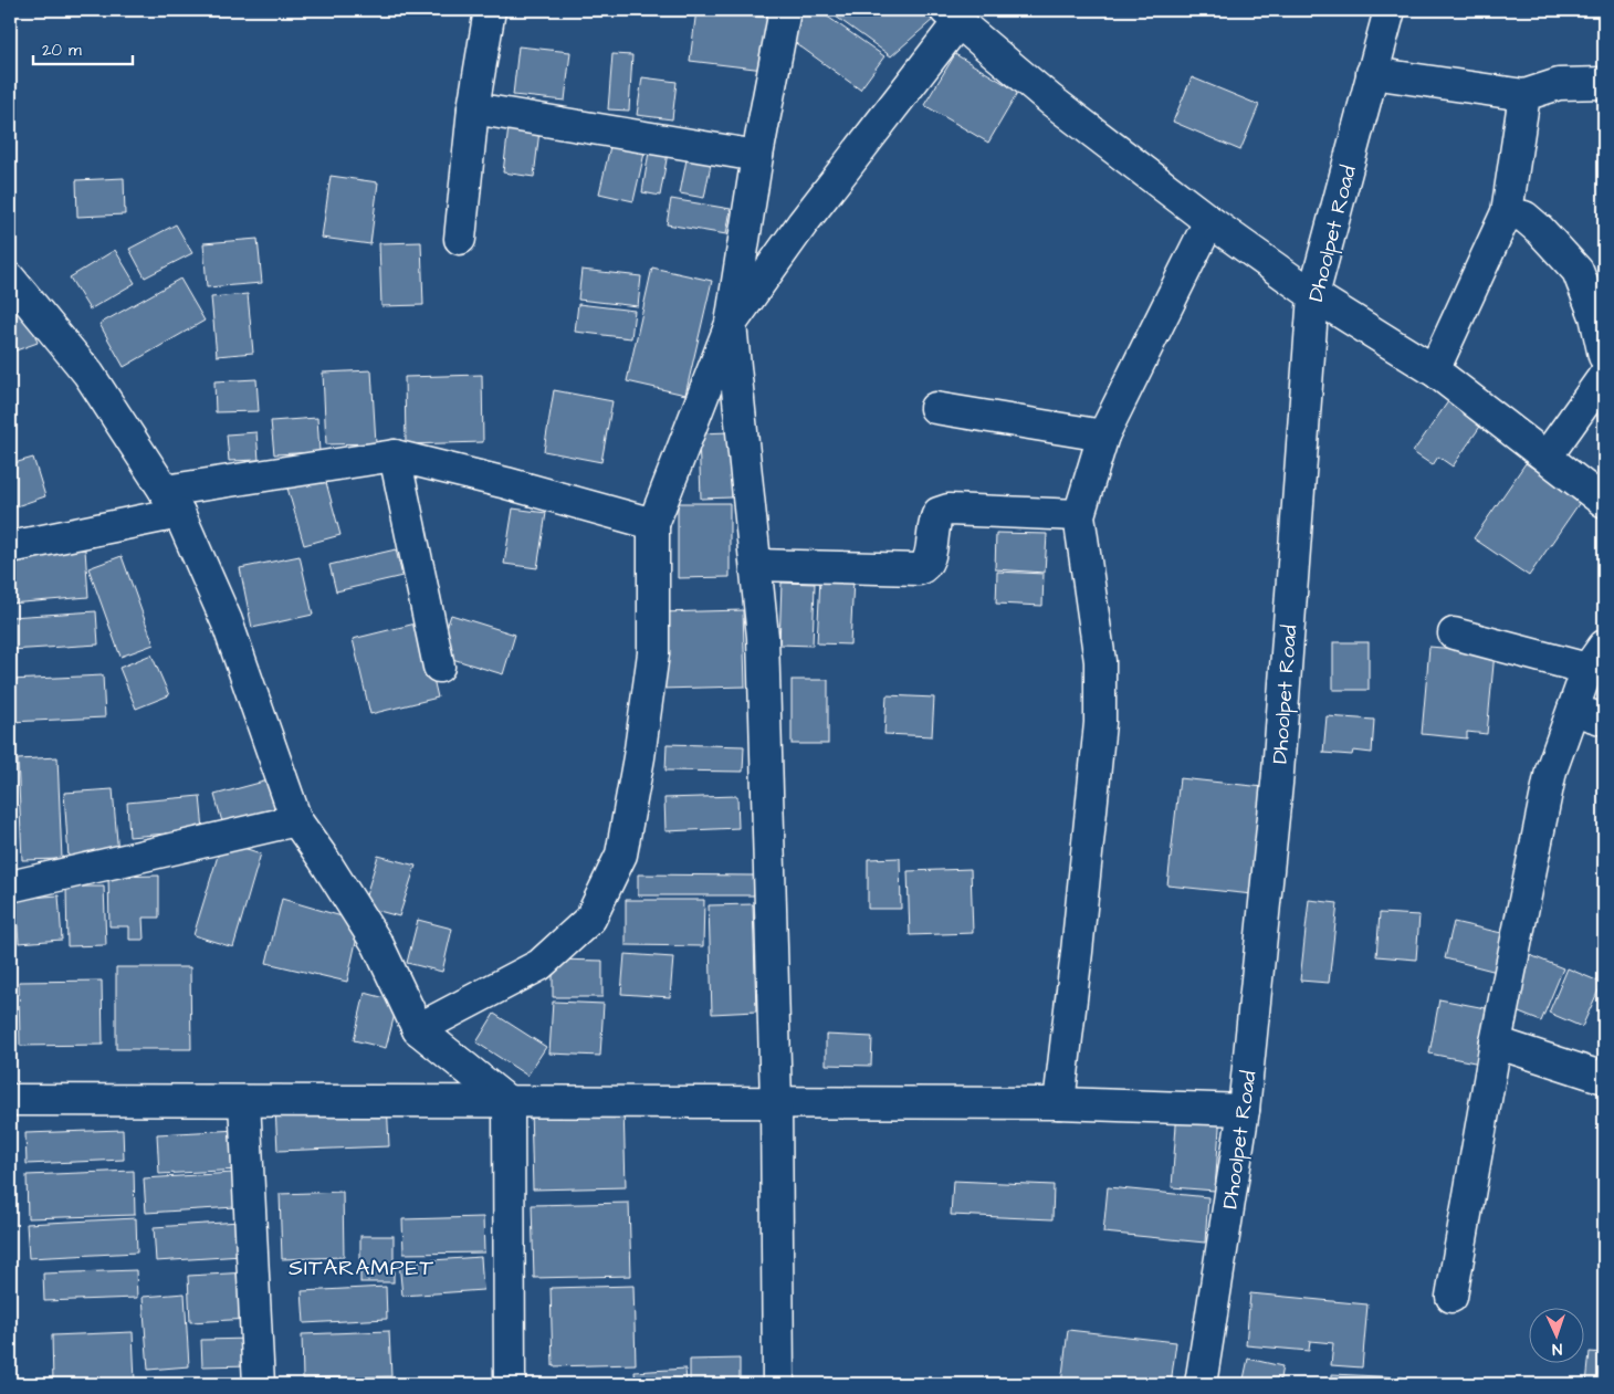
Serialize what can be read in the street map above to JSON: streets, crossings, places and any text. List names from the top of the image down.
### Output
{
  "streets": {
    "street": ["Dhoolpet Road"]
  },
  "districts": ["SITARAMPET"],
  "scale_bar": "20 m",
  "north": "bottom"
}
